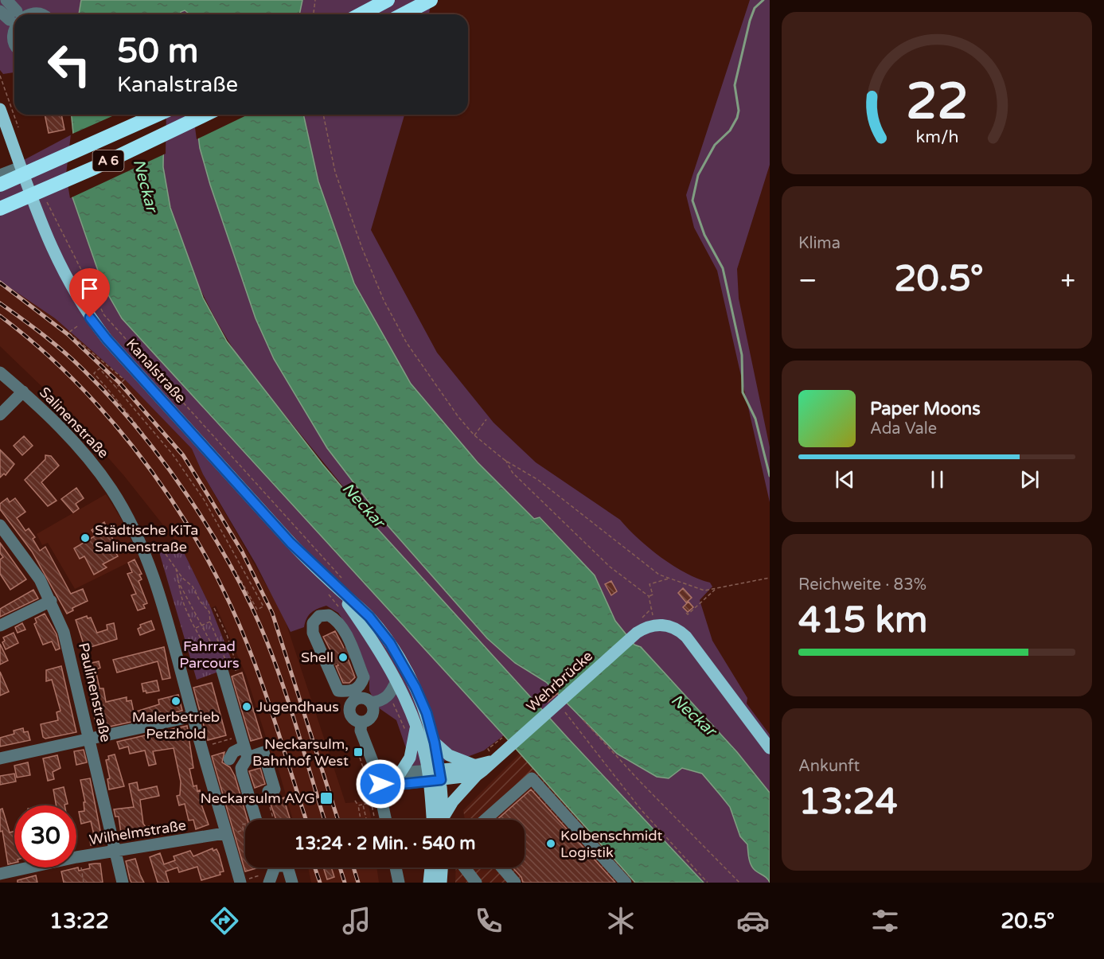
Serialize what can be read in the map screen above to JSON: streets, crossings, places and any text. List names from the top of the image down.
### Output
{
  "streets": {
    "highway": ["A 6"],
    "main road": ["Kanalstraße", "Wehrbrücke"],
    "street": ["Salinenstraße", "Paulinenstraße", "Wilhelmstraße"]
  },
  "crossings": [
    ["Salinenstraße", "Wilhelmstraße"],
    ["Paulinenstraße", "Wilhelmstraße"]
  ],
  "water": ["Neckar"],
  "parks": ["Fahrrad Parcours"],
  "places": {
    "other": [
      "Städtische KiTa Salinenstraße",
      "Shell",
      "Malerbetrieb Petzhold",
      "Jugendhaus",
      "Kolbenschmidt Logistik"
    ],
    "transit": ["Neckarsulm, Bahnhof West", "Neckarsulm AVG"]
  },
  "page": {
    "turn": ["50 m", "Kanalstraße"],
    "tile": [
      "Klima",
      ["Reichweite · 83%", "415 km"],
      ["Ankunft", "13:24"]
    ],
    "heat": ["−", "20.5°", "+"],
    "song": ["Paper Moons", "Ada Vale"],
    "limit": "30",
    "trip": "13:24 · 2 Min. · 540 m",
    "tabs": ["13:22", "20.5°"],
    "gauge": ["22", "km/h"]
  }
}
